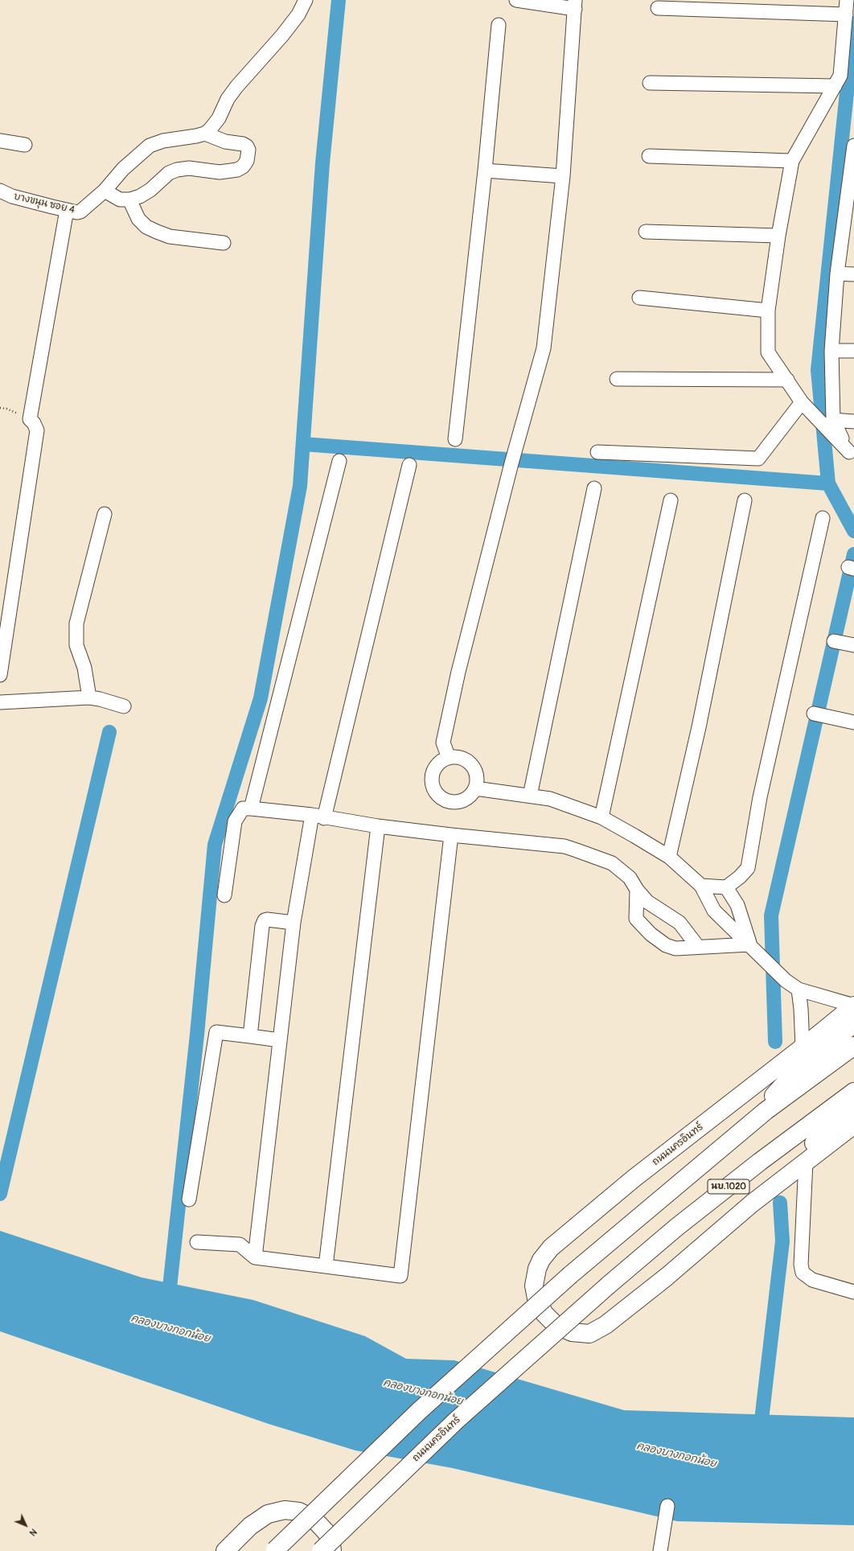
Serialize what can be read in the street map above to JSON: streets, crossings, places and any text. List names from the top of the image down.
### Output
{
  "streets": {
    "main road": ["ถนนนครอินทร์", "นบ.1020"],
    "street": ["บางขนุน ซอย 4"]
  },
  "water": ["คลองบางกอกน้อย"],
  "north": "bottom right"
}
